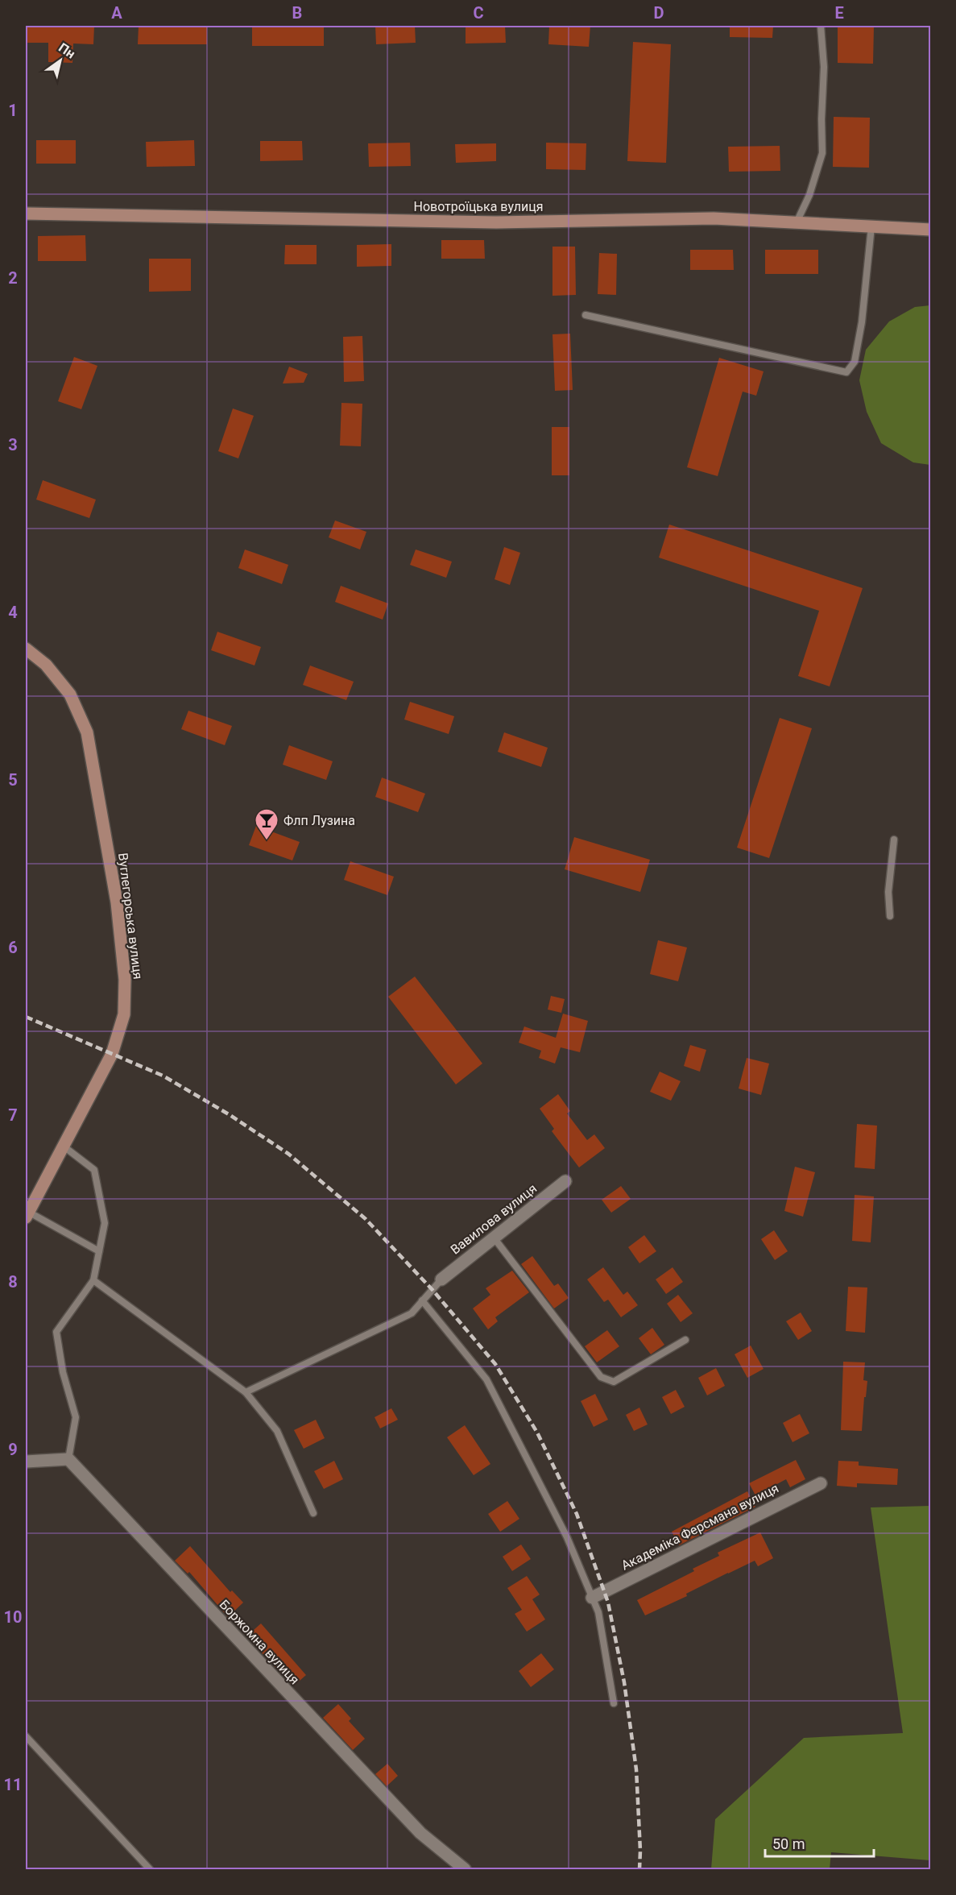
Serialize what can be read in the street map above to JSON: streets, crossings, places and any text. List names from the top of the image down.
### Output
{
  "streets": {
    "main road": ["Новотроїцька вулиця", "Вуглегорська вулиця"],
    "street": ["Вавилова вулиця", "Академіка Ферсмана вулиця", "Боржомна вулиця"]
  },
  "places": {
    "bar": ["Флп Лузина"]
  },
  "scale_bar": "50 m",
  "north": "top right",
  "grid": {
    "columns": [
      "A",
      "B",
      "C",
      "D",
      "E"
    ],
    "rows": [
      "1",
      "2",
      "3",
      "4",
      "5",
      "6",
      "7",
      "8",
      "9",
      "10",
      "11"
    ]
  }
}
